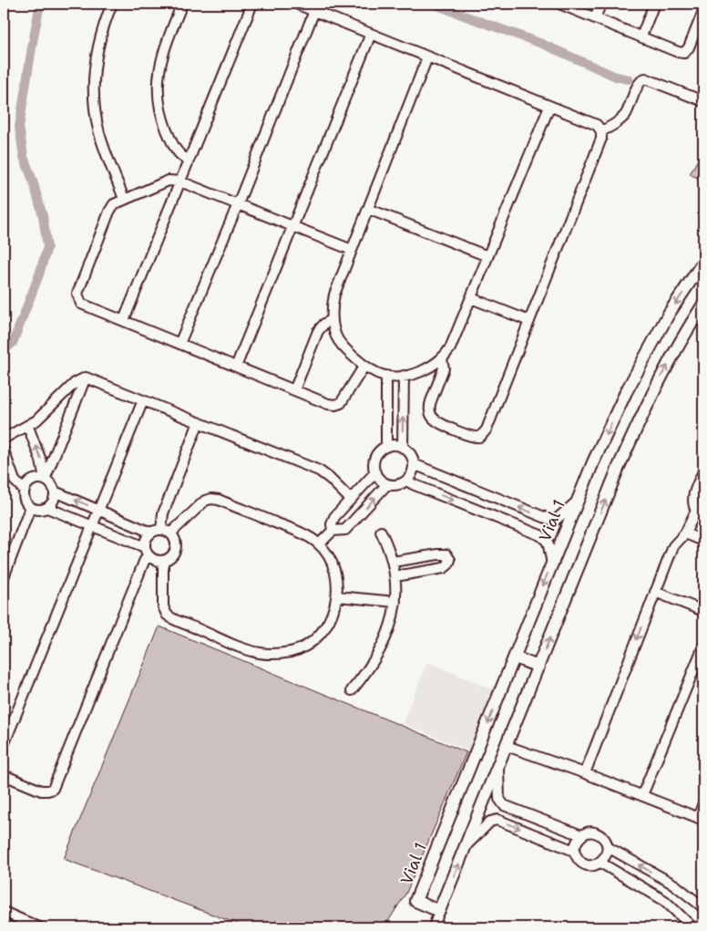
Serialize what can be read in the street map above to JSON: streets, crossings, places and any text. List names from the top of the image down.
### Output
{
  "streets": {
    "street": ["Vial 1"]
  }
}
